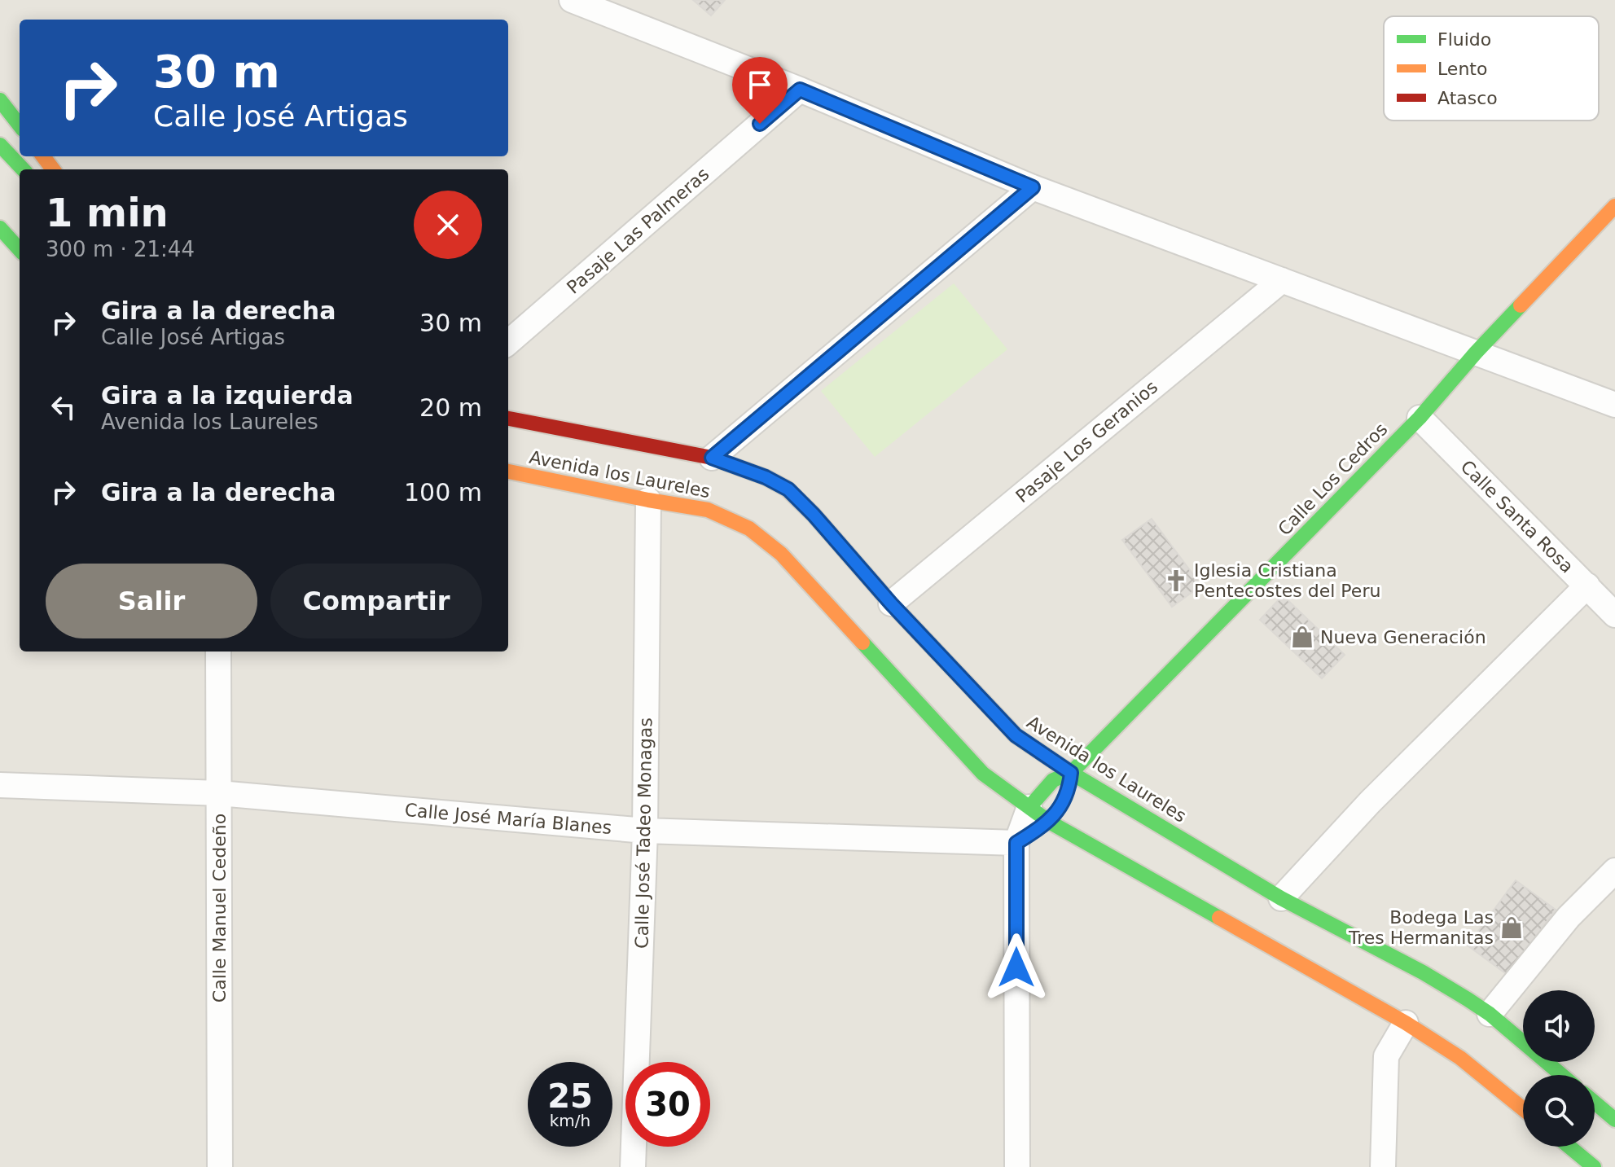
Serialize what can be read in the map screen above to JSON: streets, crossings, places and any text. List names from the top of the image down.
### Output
{
  "streets": {
    "main road": ["Avenida los Laureles", "Calle Los Cedros"],
    "street": [
      "Pasaje Las Palmeras",
      "Pasaje Los Geranios",
      "Calle Santa Rosa",
      "Calle José María Blanes",
      "Calle José Tadeo Monagas",
      "Calle Manuel Cedeño"
    ]
  },
  "crossings": [
    ["Pasaje Los Geranios", "Avenida los Laureles"],
    ["Avenida los Laureles", "Calle Los Cedros"],
    ["Avenida los Laureles", "Calle José Tadeo Monagas"],
    ["Calle Los Cedros", "Calle Santa Rosa"],
    ["Calle José María Blanes", "Calle José Tadeo Monagas"],
    ["Calle José María Blanes", "Calle Manuel Cedeño"]
  ],
  "places": {
    "church": ["Iglesia Cristiana Pentecostes del Peru"],
    "shop": ["Nueva Generación", "Bodega Las Tres Hermanitas"]
  },
  "legend": ["Fluido", "Lento", "Atasco"],
  "page": {
    "turn": ["30 m", "Calle José Artigas"],
    "heading": ["1 min", "300 m · 21:44"],
    "list": [
      {
        "name": "Gira a la derecha",
        "note": "Calle José Artigas",
        "value": "30 m"
      },
      {
        "name": "Gira a la izquierda",
        "note": "Avenida los Laureles",
        "value": "20 m"
      },
      {
        "name": "Gira a la derecha",
        "value": "100 m"
      }
    ],
    "buttons": ["Salir", "Compartir"],
    "speed": "25 km/h",
    "limit": "30"
  }
}
